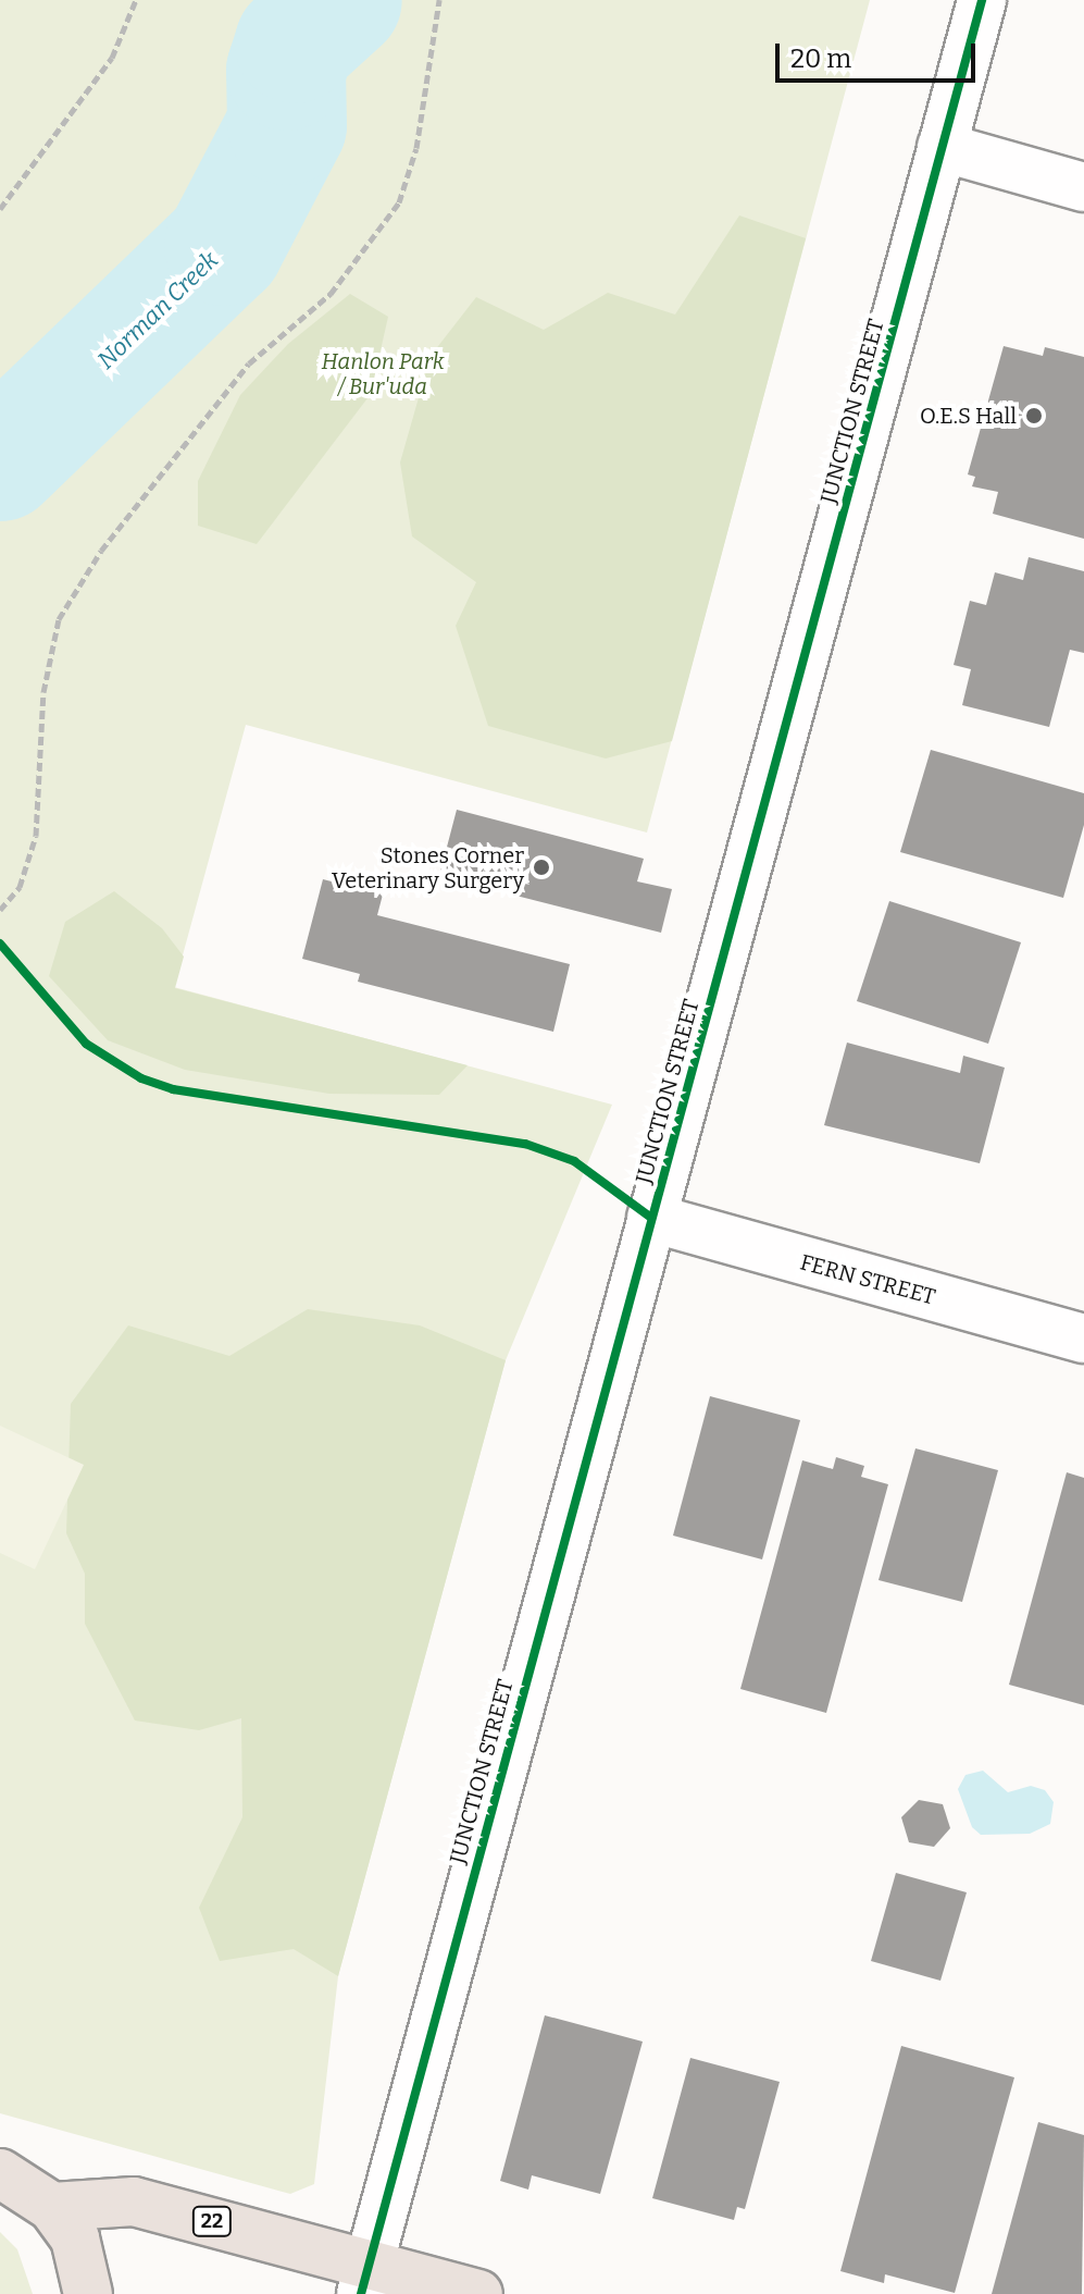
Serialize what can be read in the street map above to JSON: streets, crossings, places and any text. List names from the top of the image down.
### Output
{
  "streets": {
    "highway": ["22"],
    "street": ["JUNCTION STREET", "FERN STREET"]
  },
  "crossings": [
    ["JUNCTION STREET", "FERN STREET"],
    ["JUNCTION STREET", "22"]
  ],
  "water": ["Norman Creek"],
  "parks": ["Hanlon Park / Bur'uda"],
  "places": ["O.E.S Hall", "Stones Corner Veterinary Surgery"],
  "scale_bar": "20 m"
}
